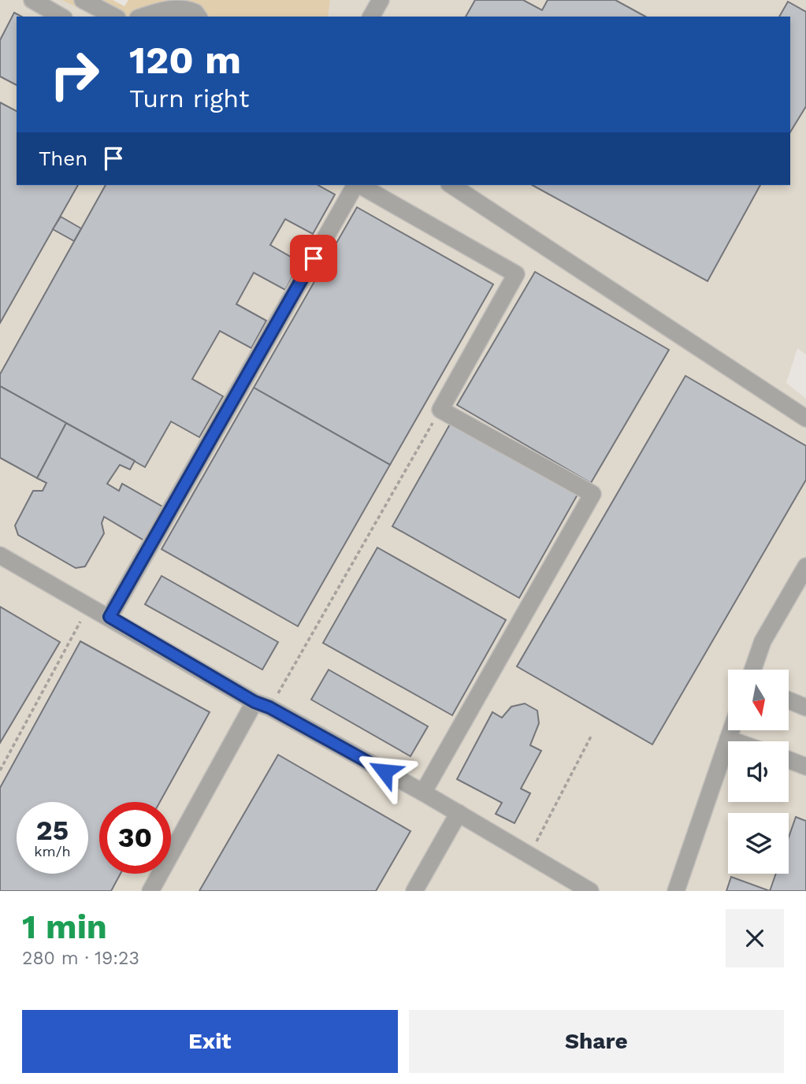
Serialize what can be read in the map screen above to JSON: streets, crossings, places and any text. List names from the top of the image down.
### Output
{
  "north": "bottom",
  "page": {
    "turn": ["120 m", "Turn right"],
    "then": "Then",
    "speed": "25 km/h",
    "limit": "30",
    "heading": ["1 min", "280 m · 19:23"],
    "buttons": ["Exit", "Share"]
  }
}
